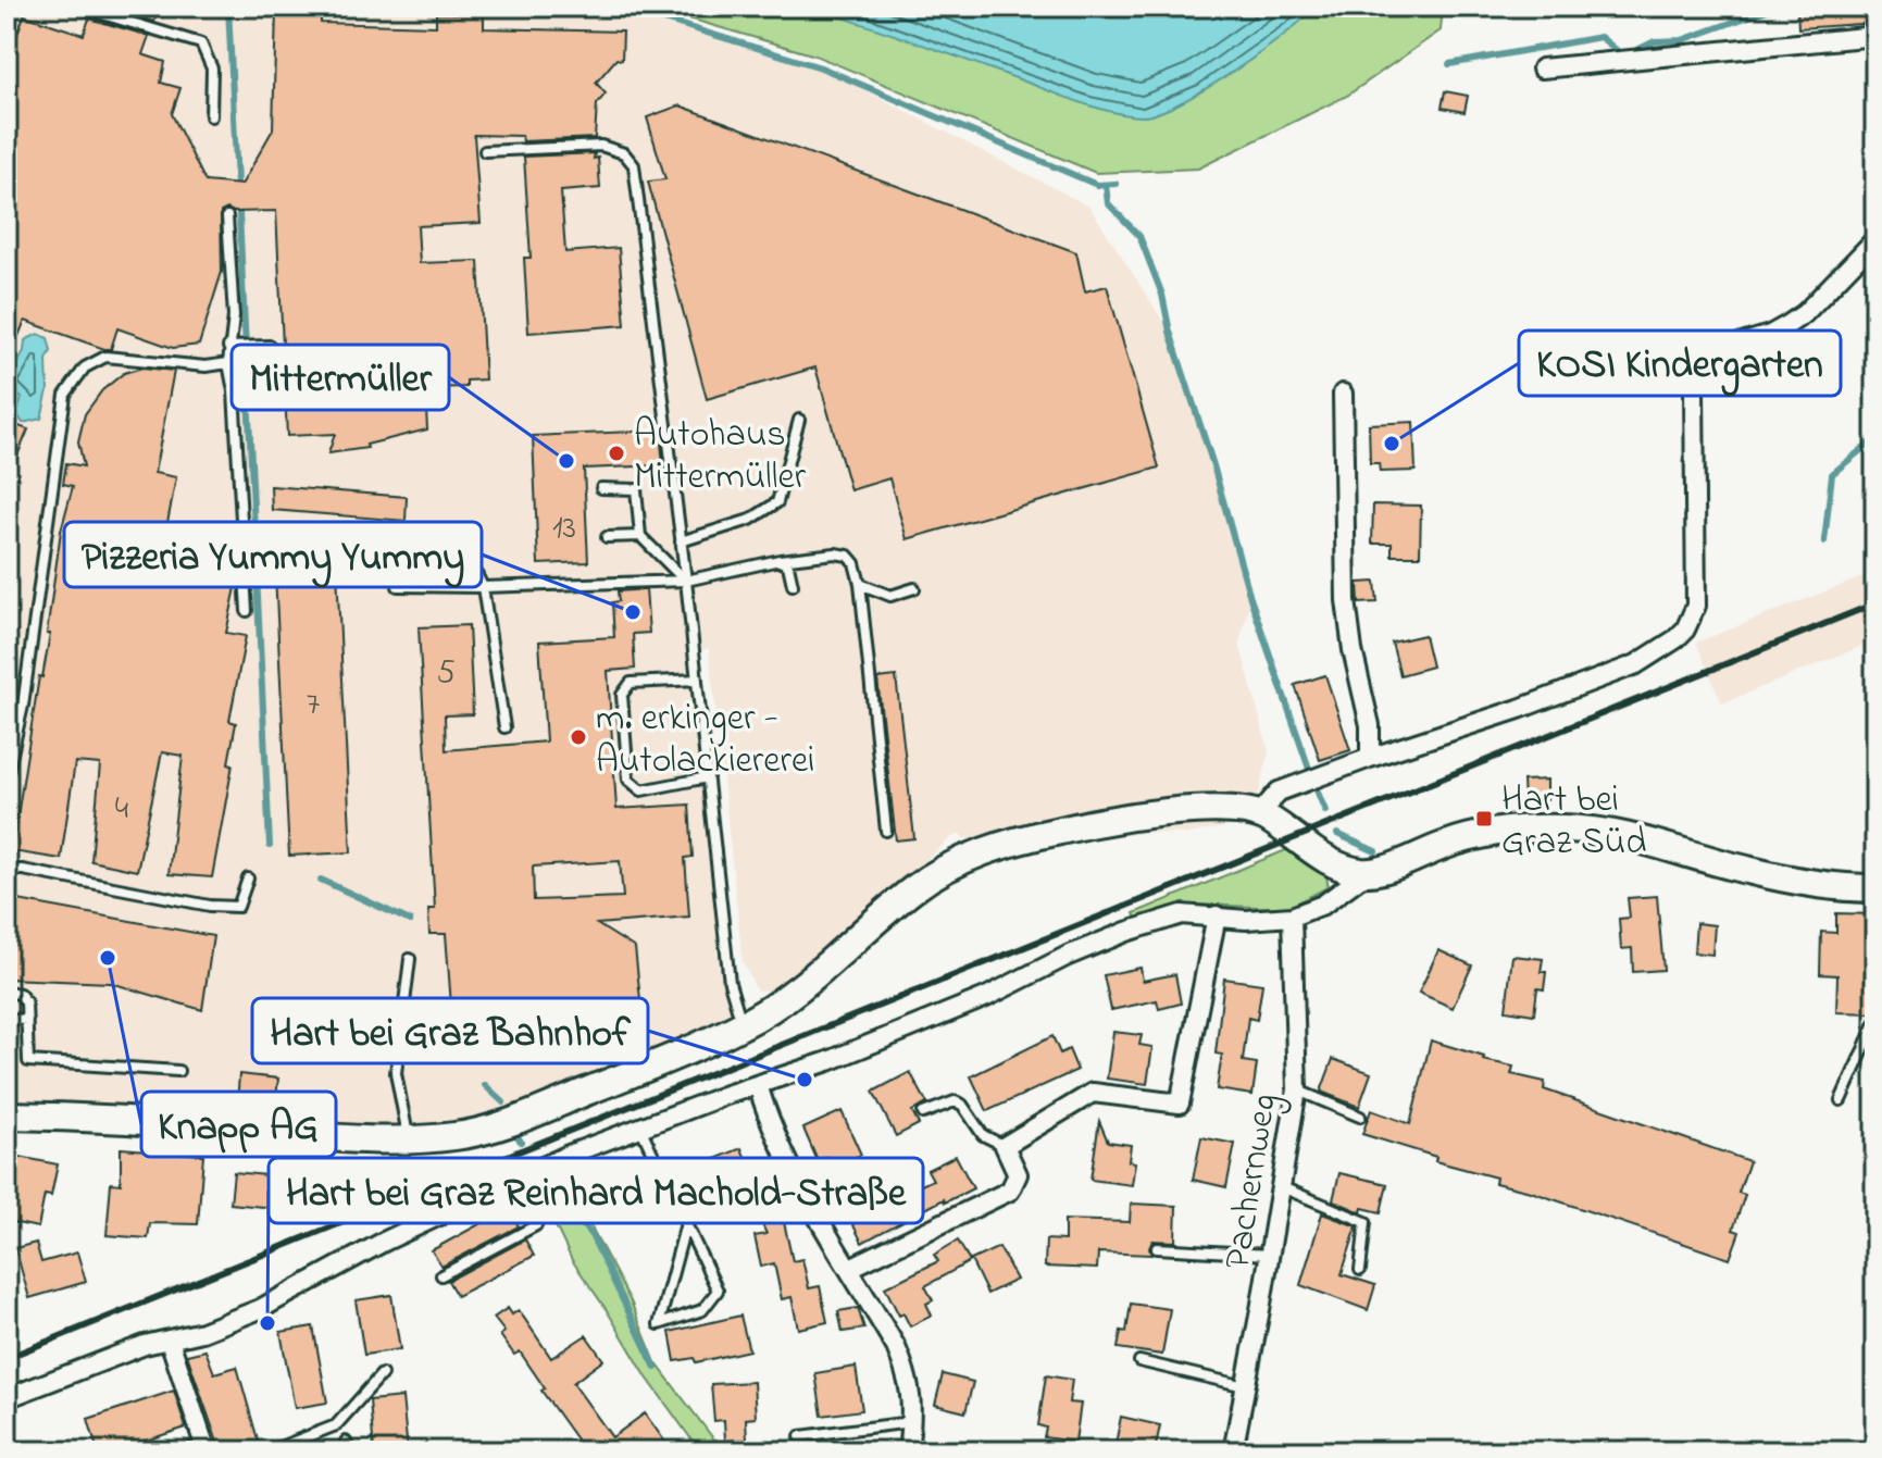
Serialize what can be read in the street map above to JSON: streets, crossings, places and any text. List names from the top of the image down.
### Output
{
  "streets": {
    "street": ["Pachernweg"]
  },
  "places": {
    "other": [
      "KOSI Kindergarten",
      "Autohaus Mittermüller",
      "Mittermüller",
      "Pizzeria Yummy Yummy",
      "m. erkinger - Autolackiererei",
      "Knapp AG",
      "Hart bei Graz Bahnhof",
      "Hart bei Graz Reinhard Machold-Straße"
    ],
    "transit": ["Hart bei Graz Süd"]
  },
  "house_numbers": [
    "13",
    "5",
    "7",
    "4"
  ]
}
